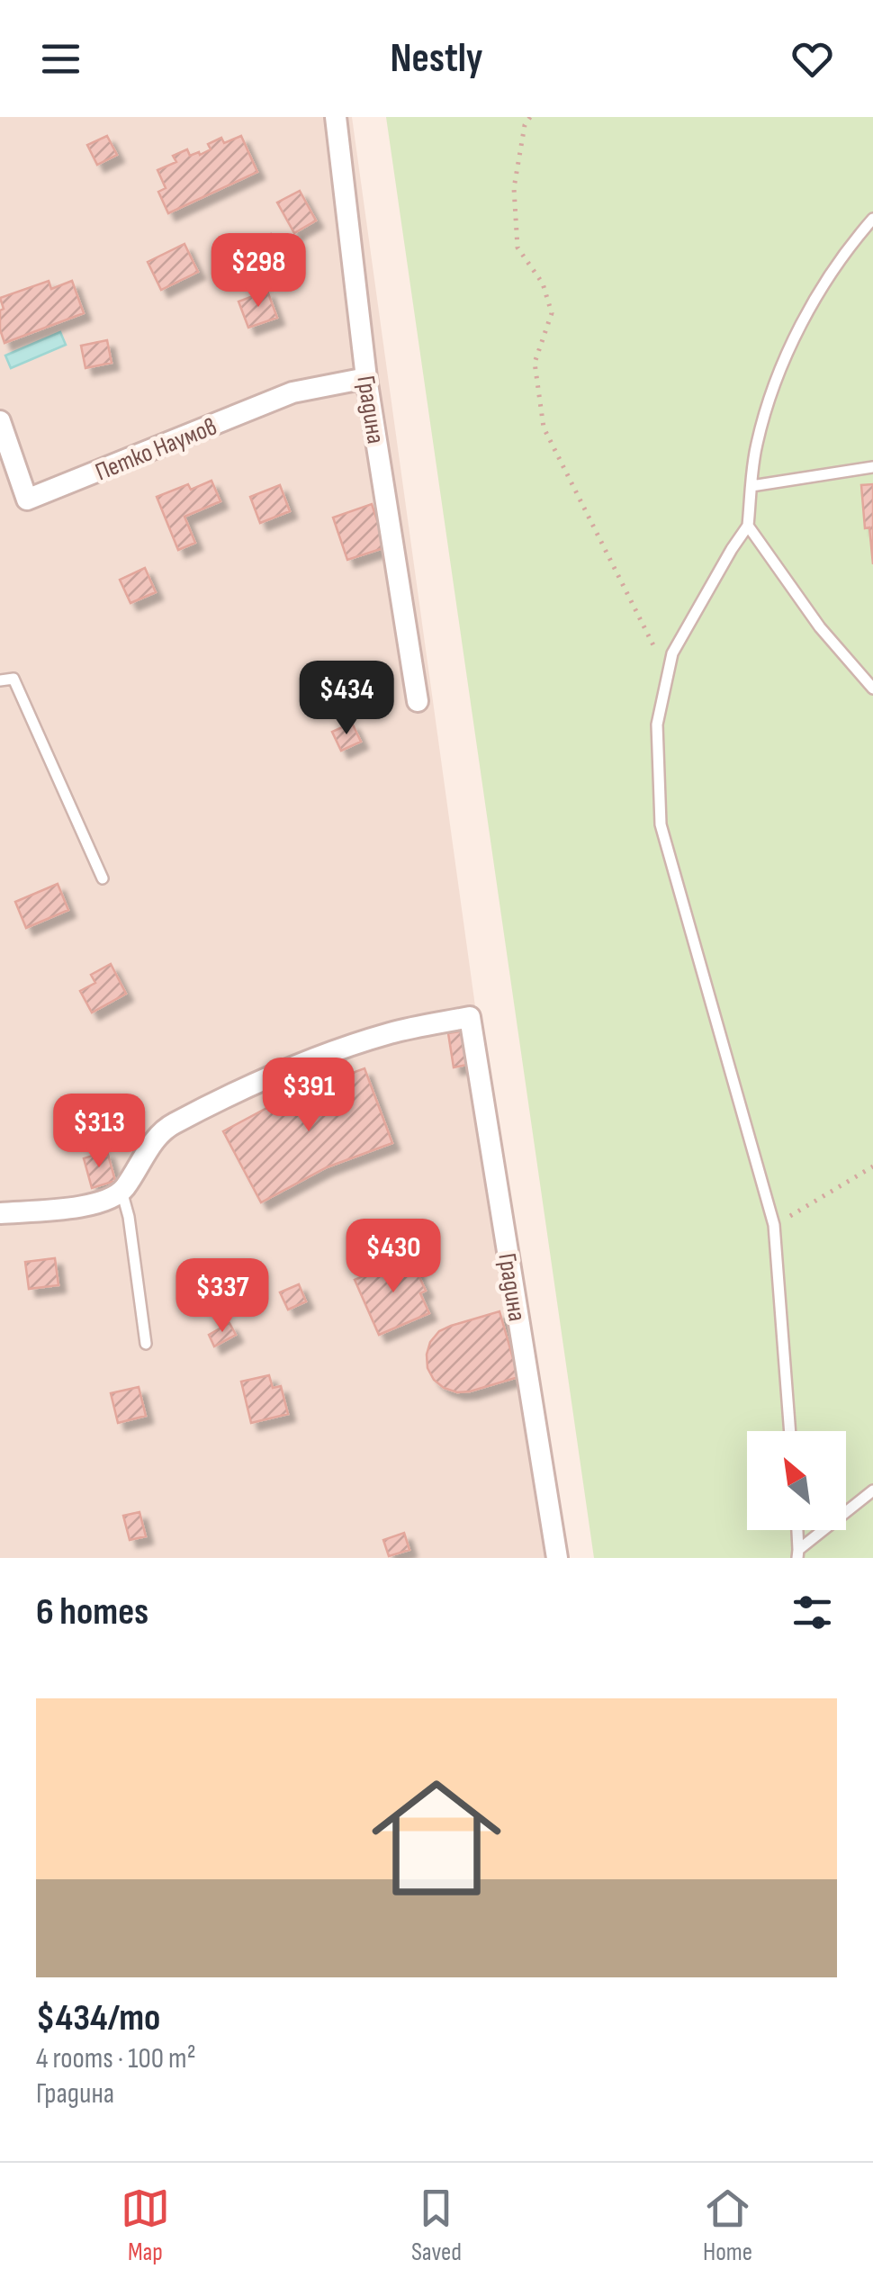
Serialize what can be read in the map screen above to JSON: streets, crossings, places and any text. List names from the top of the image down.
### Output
{
  "streets": {
    "street": ["Градина", "Петко Наумов"]
  },
  "crossings": [
    ["Градина", "Петко Наумов"]
  ],
  "north": "top left",
  "page": {
    "header": "Nestly",
    "price": [
      "$298",
      "$434",
      "$391",
      "$313",
      "$430",
      "$337"
    ],
    "heading": "6 homes",
    "list": [
      {
        "name": "$434/mo",
        "note": "4 rooms · 100 m² · Градина"
      }
    ],
    "tabs": ["Map", "Saved", "Home"]
  }
}
